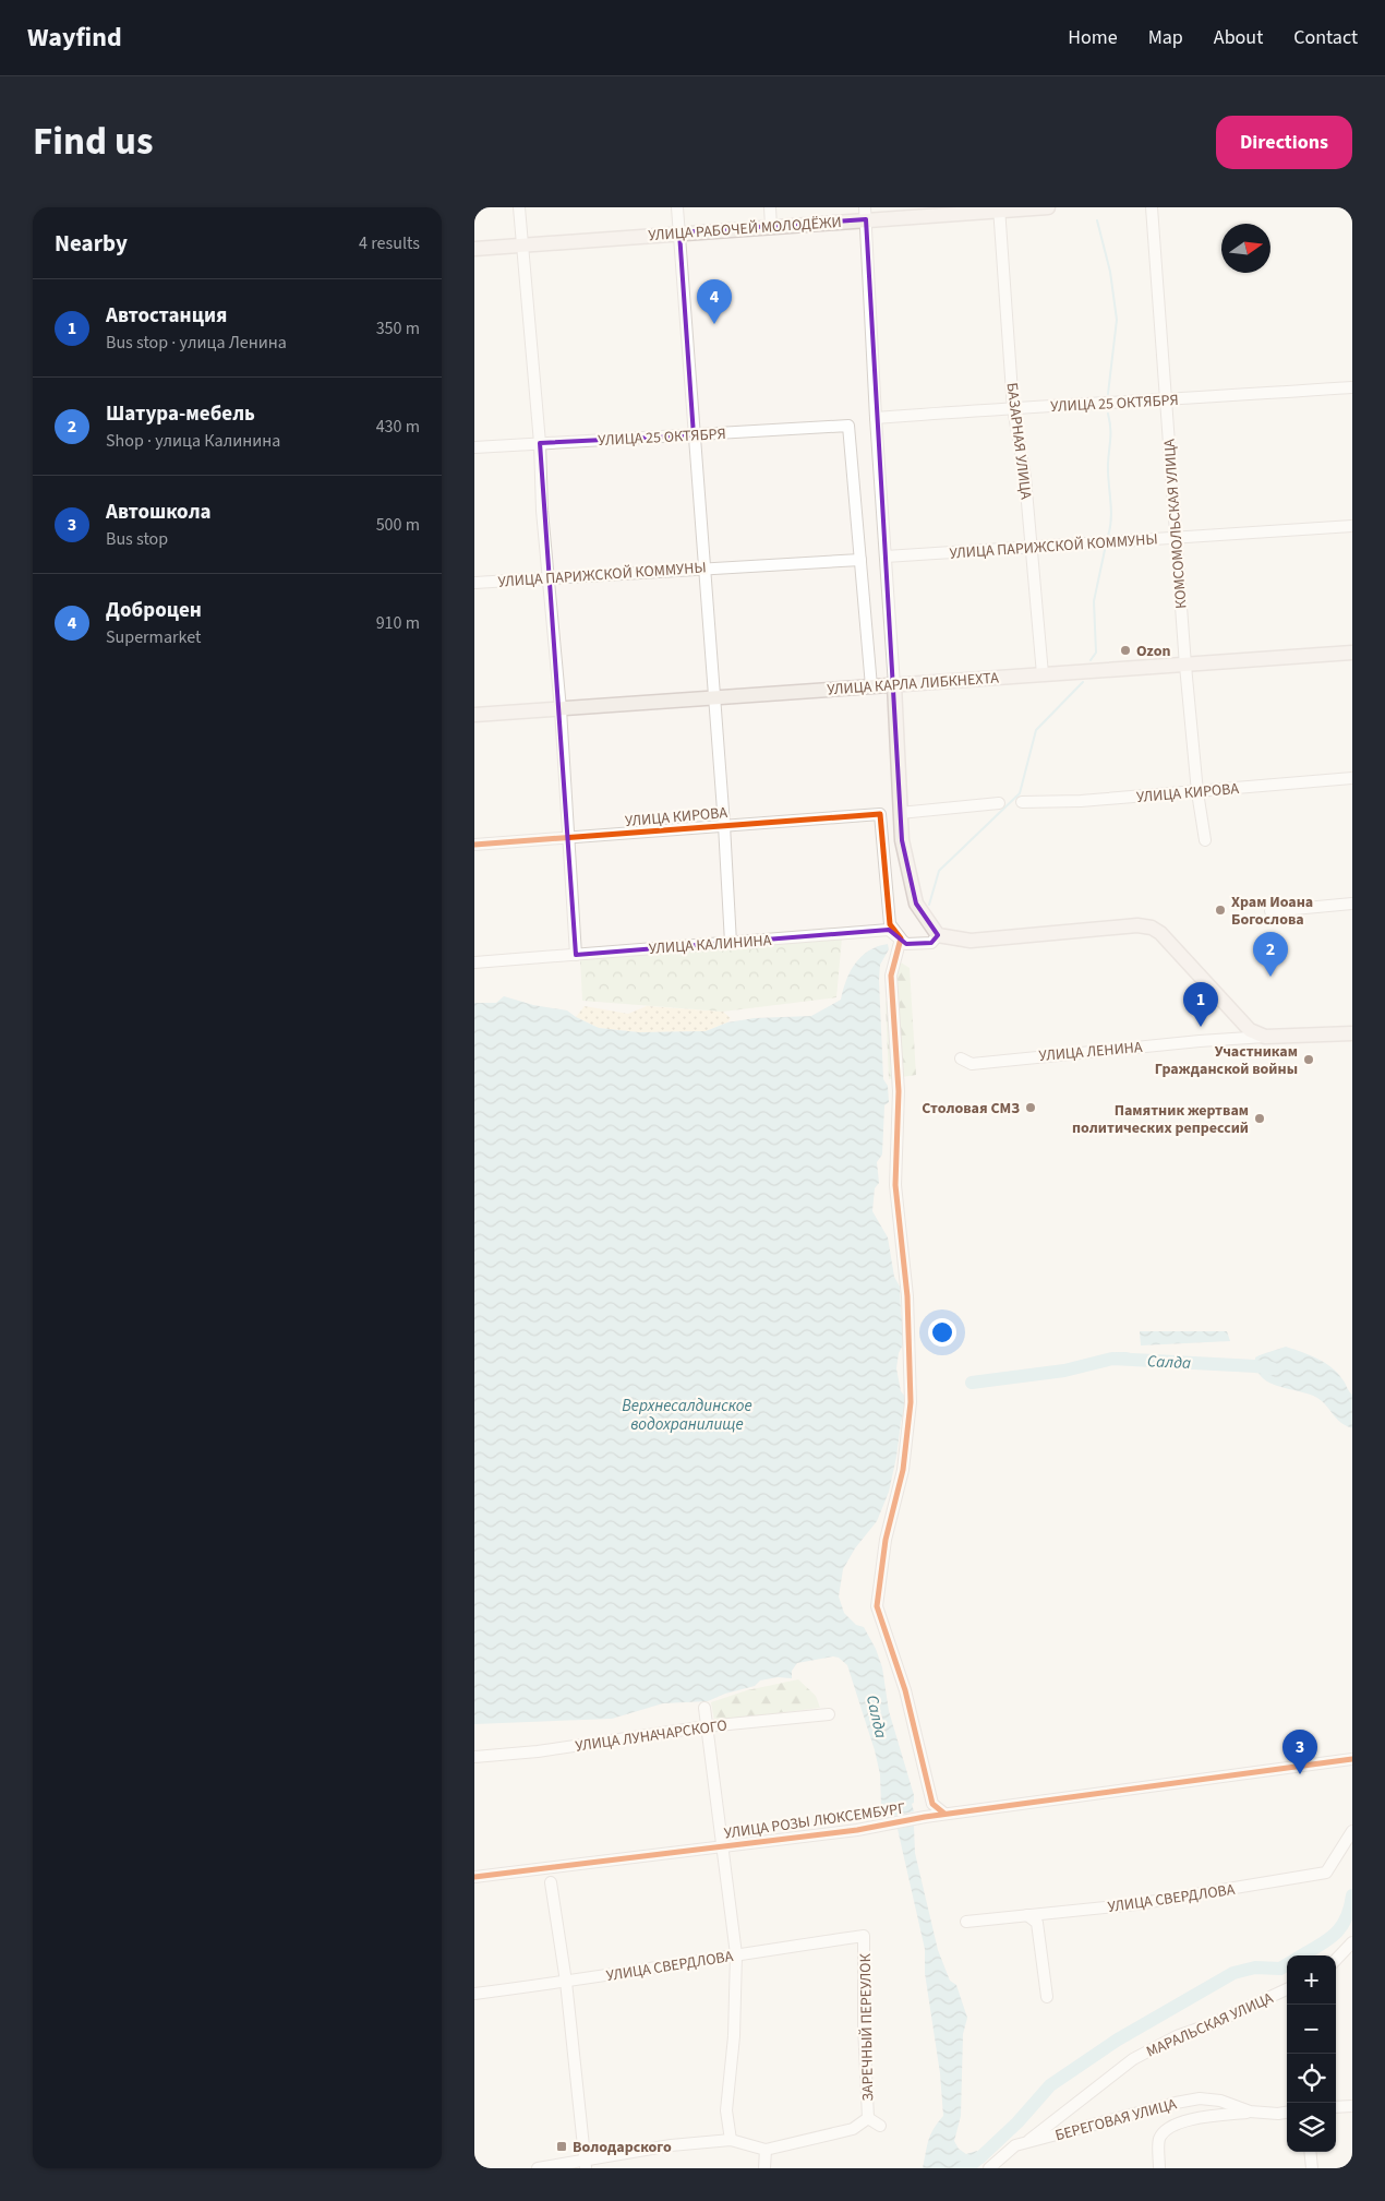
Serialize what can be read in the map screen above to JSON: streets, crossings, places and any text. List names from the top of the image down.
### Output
{
  "streets": {
    "main road": ["УЛИЦА РАБОЧЕЙ МОЛОДЁЖИ", "УЛИЦА КАРЛА ЛИБКНЕХТА", "УЛИЦА ЛЕНИНА"],
    "street": [
      "УЛИЦА 25 ОКТЯБРЯ",
      "БАЗАРНАЯ УЛИЦА",
      "КОМСОМОЛЬСКАЯ УЛИЦА",
      "УЛИЦА ПАРИЖСКОЙ КОММУНЫ",
      "УЛИЦА КИРОВА",
      "УЛИЦА КАЛИНИНА",
      "УЛИЦА ЛУНАЧАРСКОГО",
      "УЛИЦА РОЗЫ ЛЮКСЕМБУРГ",
      "УЛИЦА СВЕРДЛОВА",
      "МАРАЛЬСКАЯ УЛИЦА",
      "ЗАРЕЧНЫЙ ПЕРЕУЛОК",
      "БЕРЕГОВАЯ УЛИЦА"
    ]
  },
  "crossings": [
    ["УЛИЦА РАБОЧЕЙ МОЛОДЁЖИ", "БАЗАРНАЯ УЛИЦА"],
    ["УЛИЦА 25 ОКТЯБРЯ", "БАЗАРНАЯ УЛИЦА"],
    ["УЛИЦА 25 ОКТЯБРЯ", "КОМСОМОЛЬСКАЯ УЛИЦА"],
    ["УЛИЦА 25 ОКТЯБРЯ", "УЛИЦА ПАРИЖСКОЙ КОММУНЫ"],
    ["БАЗАРНАЯ УЛИЦА", "УЛИЦА ПАРИЖСКОЙ КОММУНЫ"],
    ["БАЗАРНАЯ УЛИЦА", "УЛИЦА КАРЛА ЛИБКНЕХТА"],
    ["КОМСОМОЛЬСКАЯ УЛИЦА", "УЛИЦА ПАРИЖСКОЙ КОММУНЫ"],
    ["КОМСОМОЛЬСКАЯ УЛИЦА", "УЛИЦА КАРЛА ЛИБКНЕХТА"],
    ["КОМСОМОЛЬСКАЯ УЛИЦА", "УЛИЦА КИРОВА"],
    ["УЛИЦА КИРОВА", "УЛИЦА КАЛИНИНА"],
    ["УЛИЦА СВЕРДЛОВА", "ЗАРЕЧНЫЙ ПЕРЕУЛОК"],
    ["МАРАЛЬСКАЯ УЛИЦА", "БЕРЕГОВАЯ УЛИЦА"]
  ],
  "water": ["Салда", "Верхнесалдинское водохранилище"],
  "places": {
    "other": [
      "Ozon",
      "Храм Иоана Богослова",
      "Участникам Гражданской войны",
      "Столовая СМЗ",
      "Памятник жертвам политических репрессий"
    ],
    "transit": ["Володарского"]
  },
  "north": "right",
  "page": {
    "header": "Wayfind",
    "nav": [
      "Home",
      "Map",
      "About",
      "Contact"
    ],
    "title": "Find us",
    "buttons": "Directions",
    "heading": ["Nearby", "4 results"],
    "list": [
      {
        "mark": "1",
        "name": "Автостанция",
        "note": "Bus stop · улица Ленина",
        "value": "350 m"
      },
      {
        "mark": "2",
        "name": "Шатура-мебель",
        "note": "Shop · улица Калинина",
        "value": "430 m"
      },
      {
        "mark": "3",
        "name": "Автошкола",
        "note": "Bus stop",
        "value": "500 m"
      },
      {
        "mark": "4",
        "name": "Доброцен",
        "note": "Supermarket",
        "value": "910 m"
      }
    ],
    "pins": [
      "4",
      "2",
      "1",
      "3"
    ],
    "map_buttons": ["+", "−"]
  }
}
